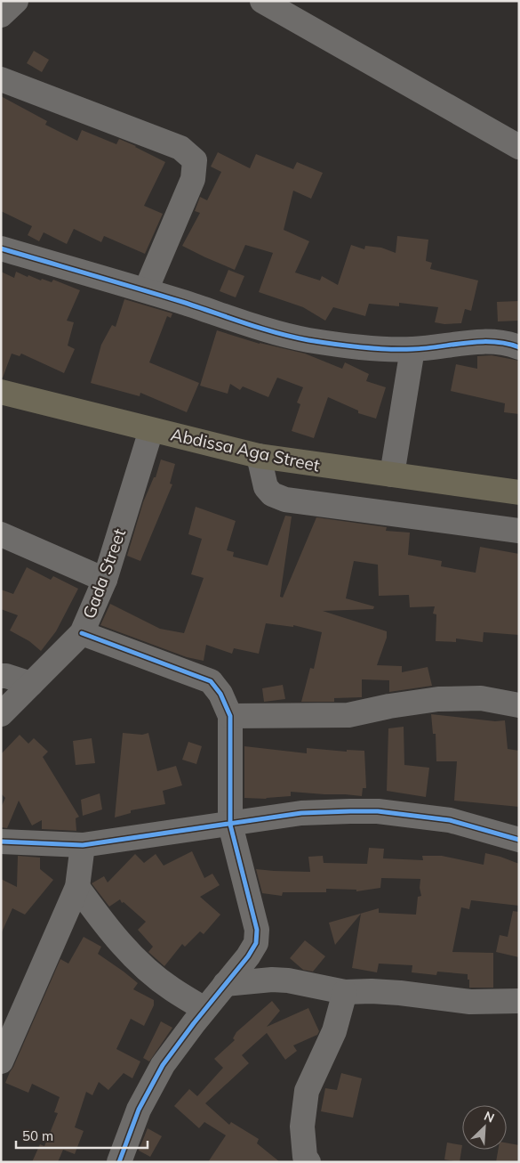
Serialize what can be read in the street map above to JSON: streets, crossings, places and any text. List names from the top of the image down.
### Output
{
  "streets": {
    "highway": ["Abdissa Aga Street"],
    "street": ["Gada Street"]
  },
  "crossings": [
    ["Abdissa Aga Street", "Gada Street"]
  ],
  "scale_bar": "50 m",
  "north": "top right"
}
